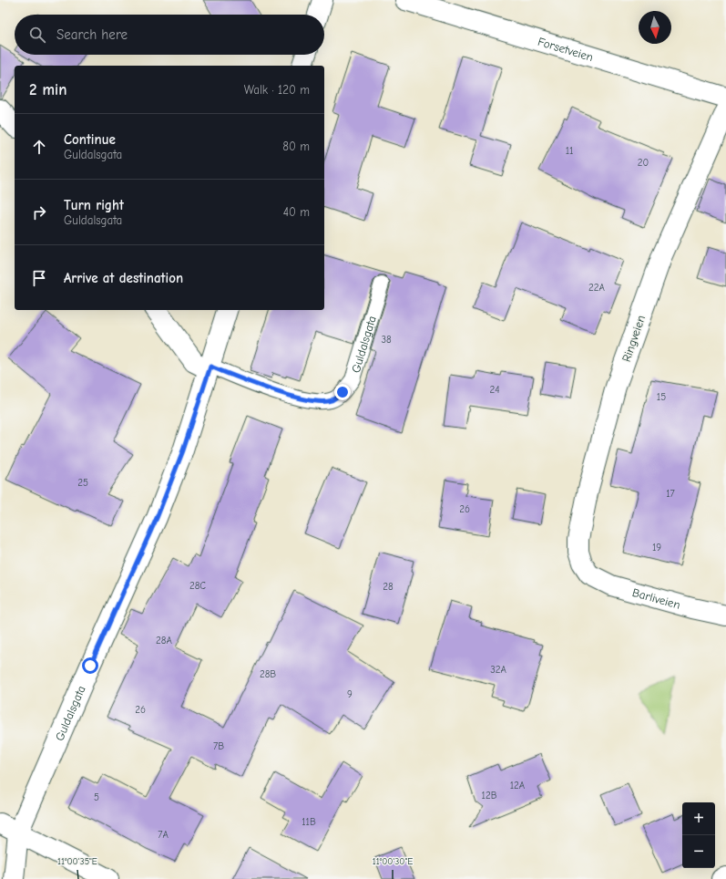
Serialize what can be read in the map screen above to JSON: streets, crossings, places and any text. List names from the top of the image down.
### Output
{
  "streets": {
    "street": [
      "Forsetveien",
      "Ringveien",
      "Guldalsgata",
      "Barliveien"
    ]
  },
  "crossings": [
    ["Ringveien", "Barliveien"]
  ],
  "house_numbers": [
    "11",
    "20",
    "22A",
    "38",
    "24",
    "15",
    "25",
    "17",
    "26",
    "19",
    "28C",
    "28",
    "28A",
    "32A",
    "28B",
    "9",
    "26",
    "7B",
    "12A",
    "12B",
    "5",
    "11B",
    "7A"
  ],
  "north": "bottom",
  "page": {
    "search": "Search here",
    "heading": ["2 min", "Walk · 120 m"],
    "list": [
      ["Continue", "Guldalsgata", "80 m"],
      ["Turn right", "Guldalsgata", "40 m"],
      "Arrive at destination"
    ],
    "map_buttons": ["+", "−"]
  },
  "coordinates": ["11°00'35\"E", "11°00'30\"E"]
}
